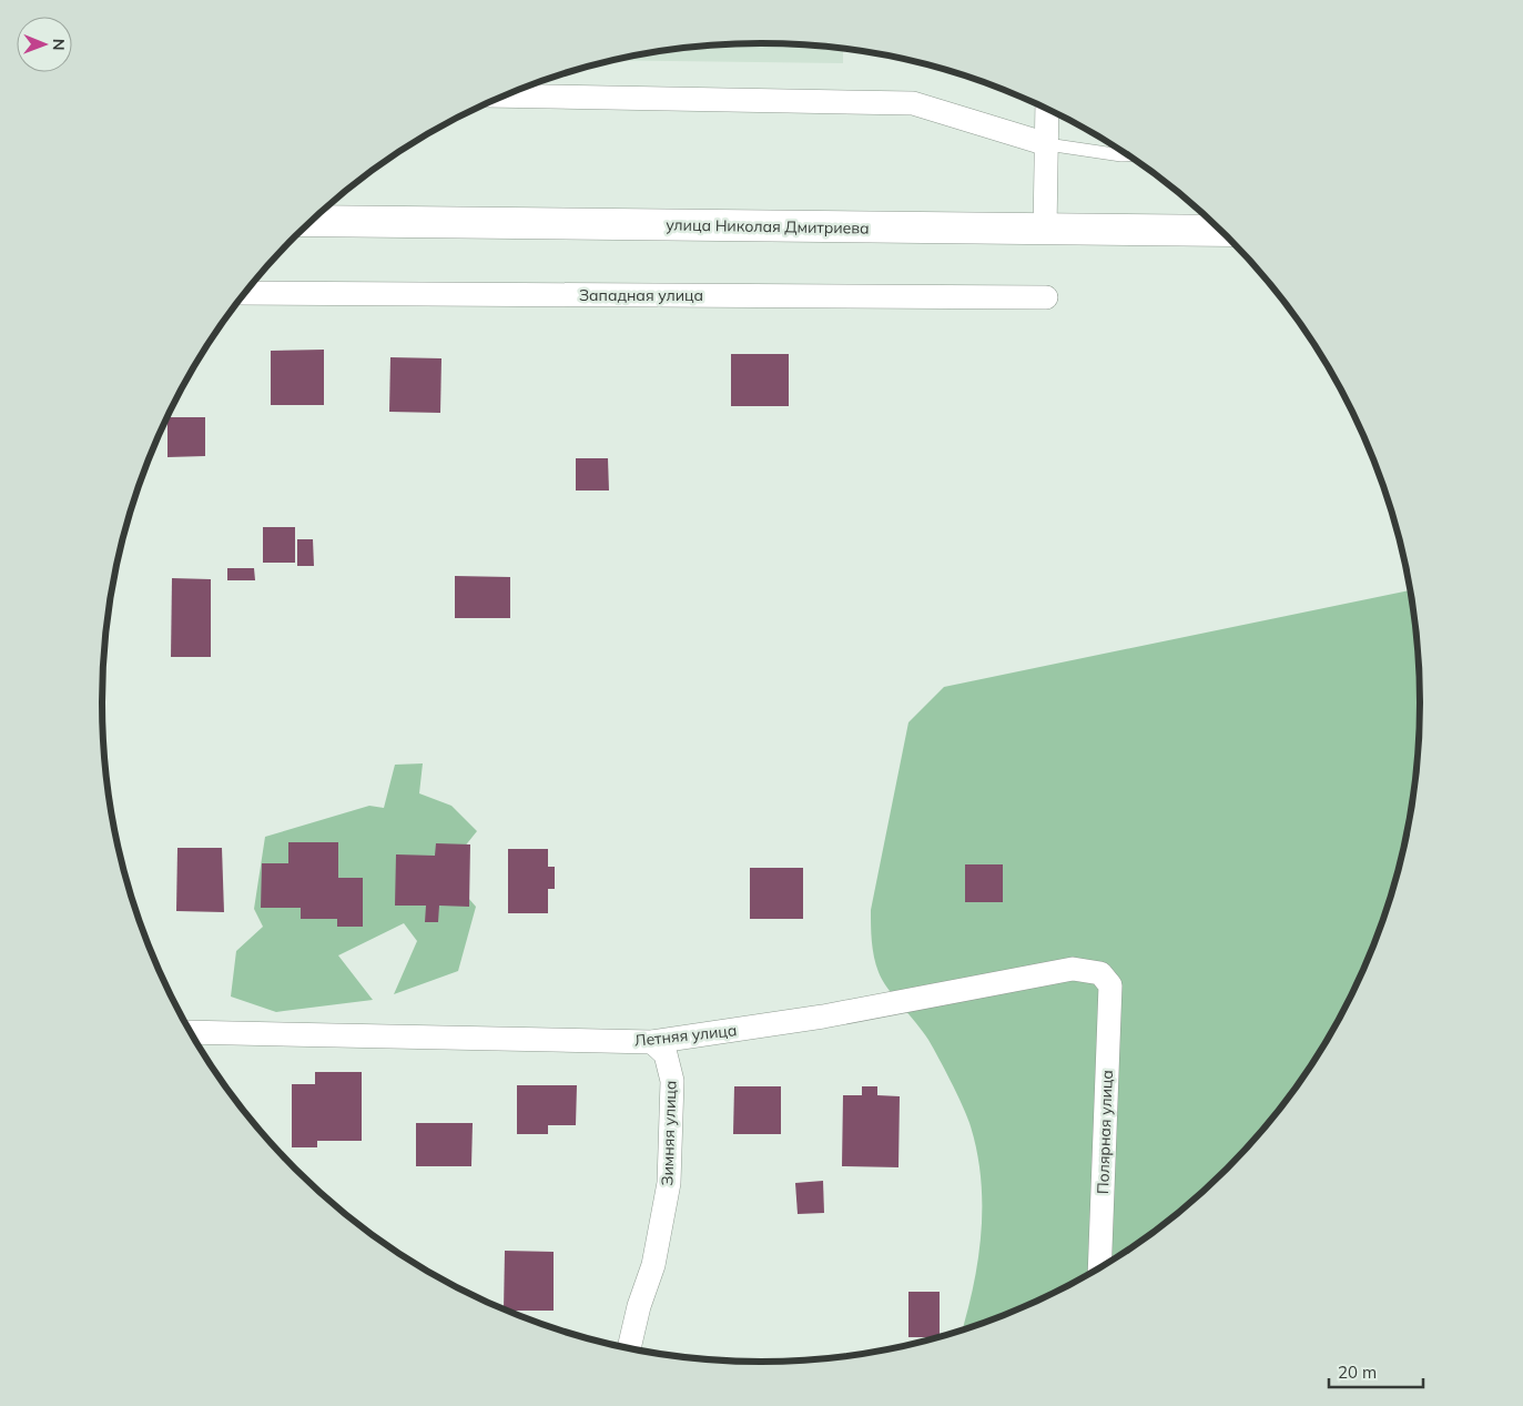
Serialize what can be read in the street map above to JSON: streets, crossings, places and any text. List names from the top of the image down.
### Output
{
  "streets": {
    "main road": ["улица Николая Дмитриева"],
    "street": [
      "Западная улица",
      "Летняя улица",
      "Полярная улица",
      "Зимняя улица"
    ]
  },
  "crossings": [
    ["Летняя улица", "Полярная улица"],
    ["Летняя улица", "Зимняя улица"]
  ],
  "scale_bar": "20 m",
  "north": "right"
}
